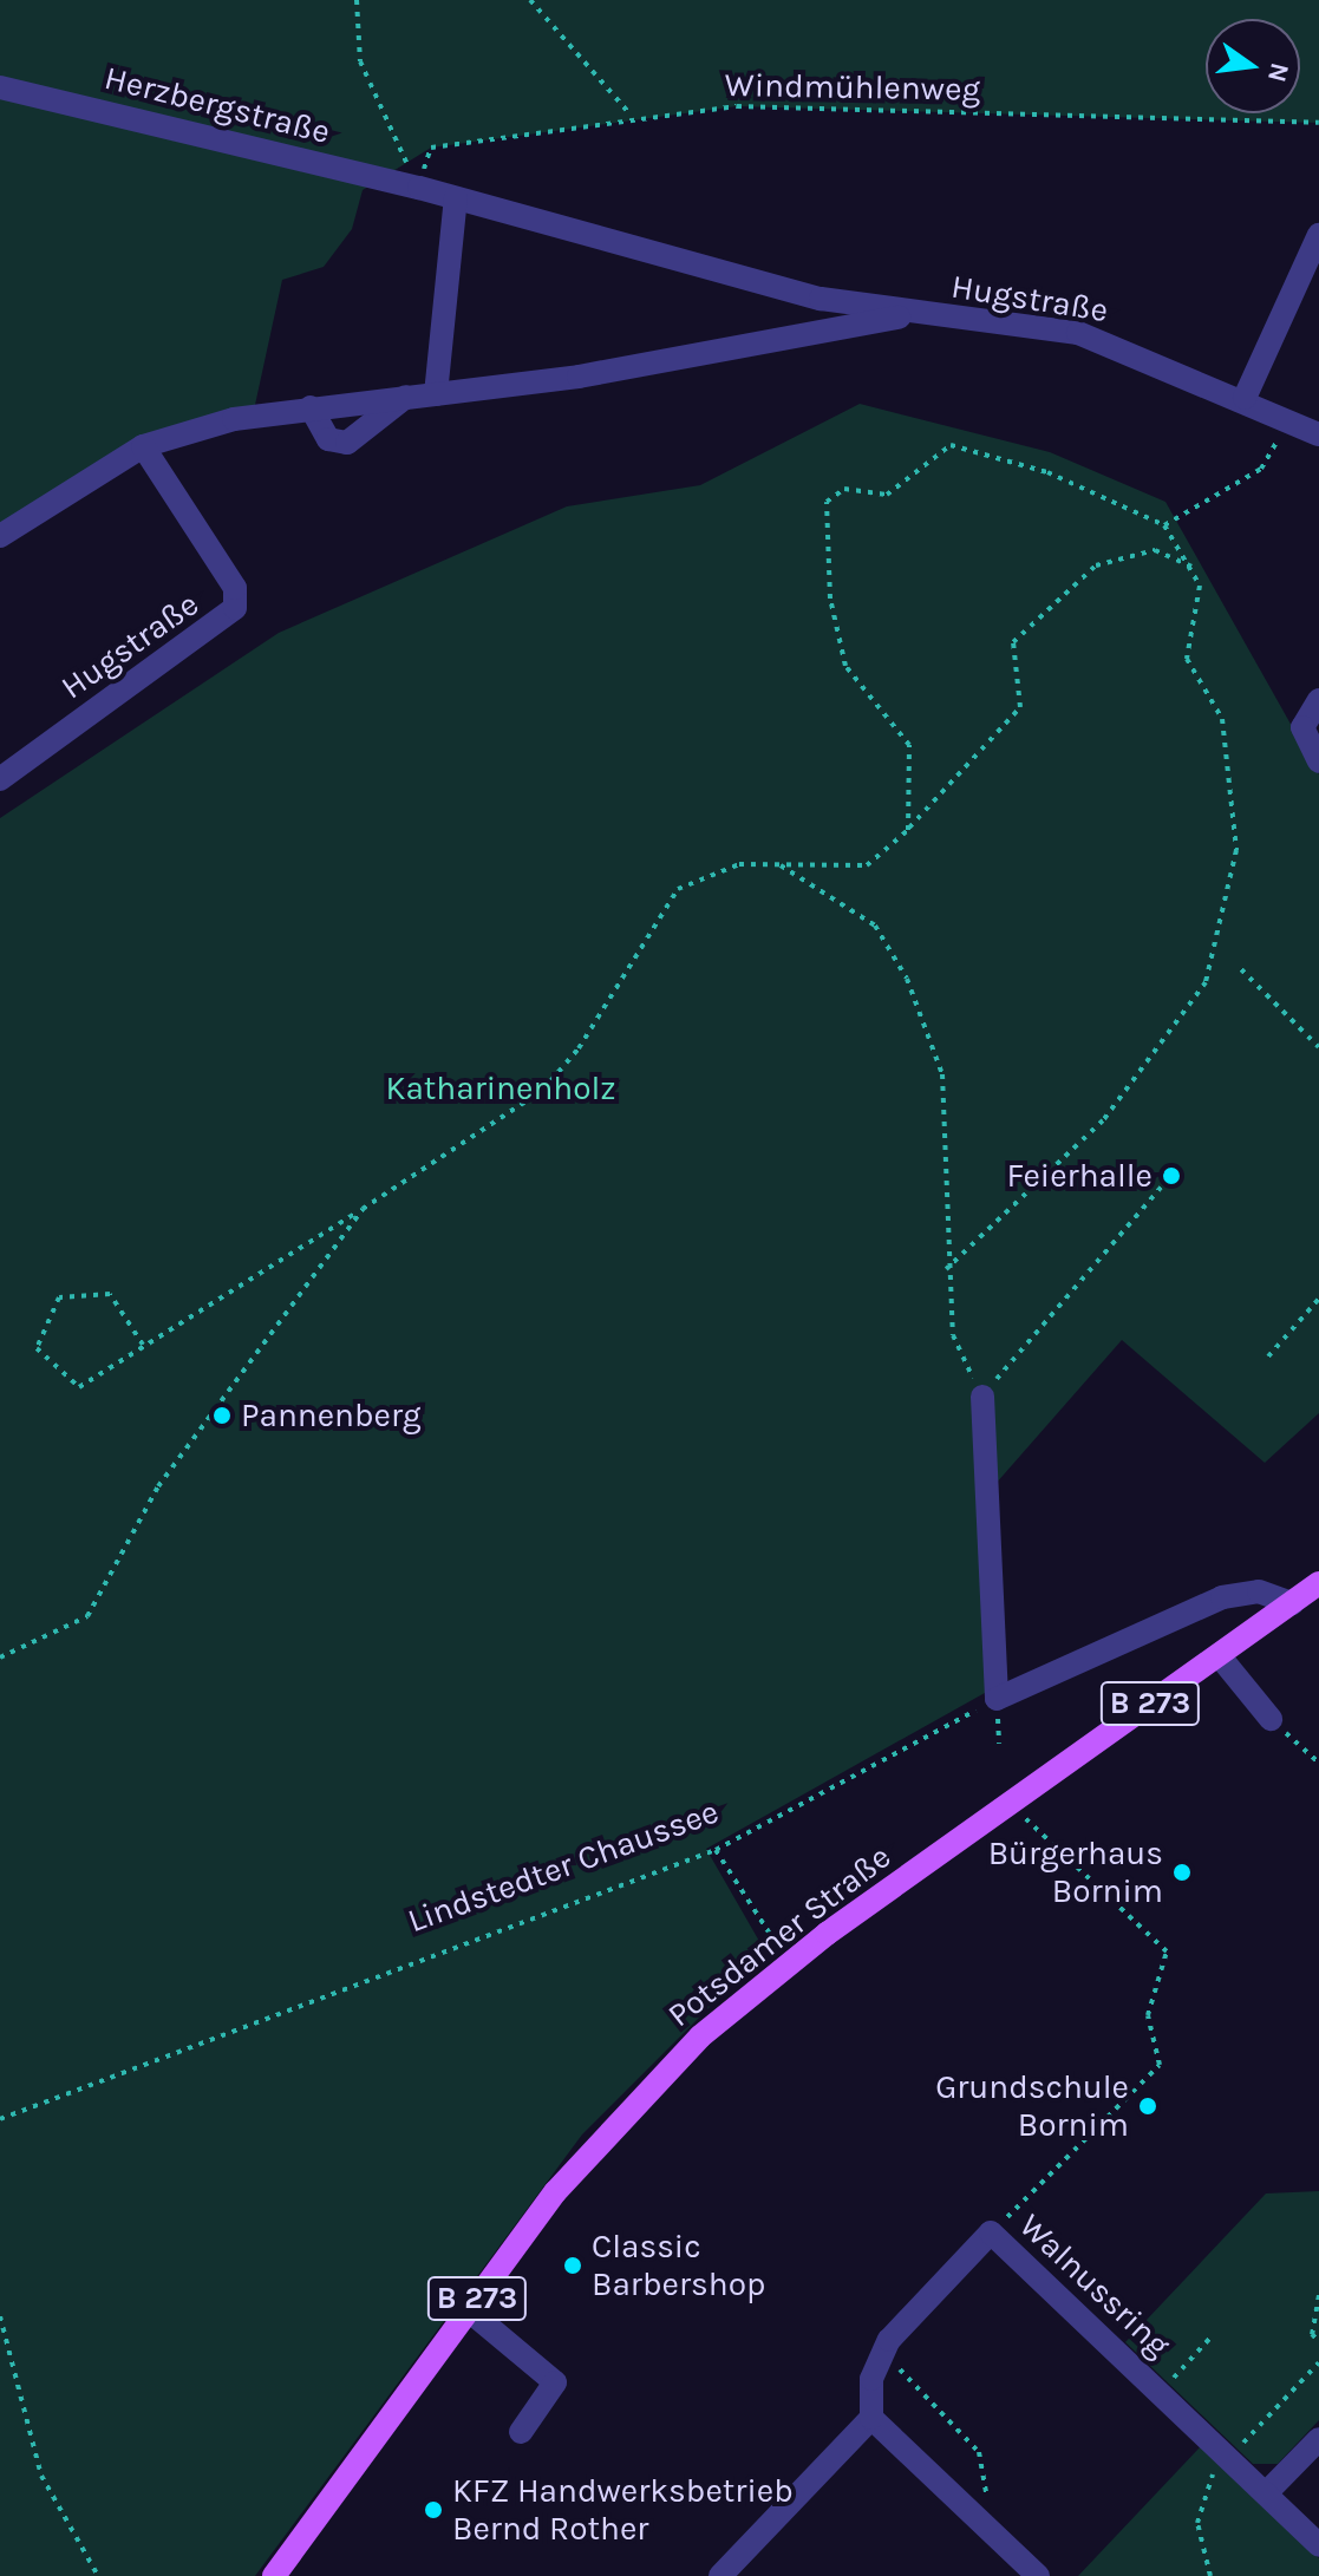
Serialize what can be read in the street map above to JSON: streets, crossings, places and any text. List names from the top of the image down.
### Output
{
  "streets": {
    "main road": ["B 273", "Potsdamer Straße"],
    "street": ["Herzbergstraße", "Hugstraße", "Walnussring"],
    "path": ["Windmühlenweg", "Lindstedter Chaussee"]
  },
  "crossings": [
    ["Windmühlenweg", "Herzbergstraße"],
    ["Windmühlenweg", "Hugstraße"],
    ["Herzbergstraße", "Hugstraße"]
  ],
  "parks": ["Katharinenholz"],
  "places": [
    "Feierhalle",
    "Pannenberg",
    "Bürgerhaus Bornim",
    "Grundschule Bornim",
    "Classic Barbershop",
    "KFZ Handwerksbetrieb Bernd Rother"
  ],
  "north": "right"
}
